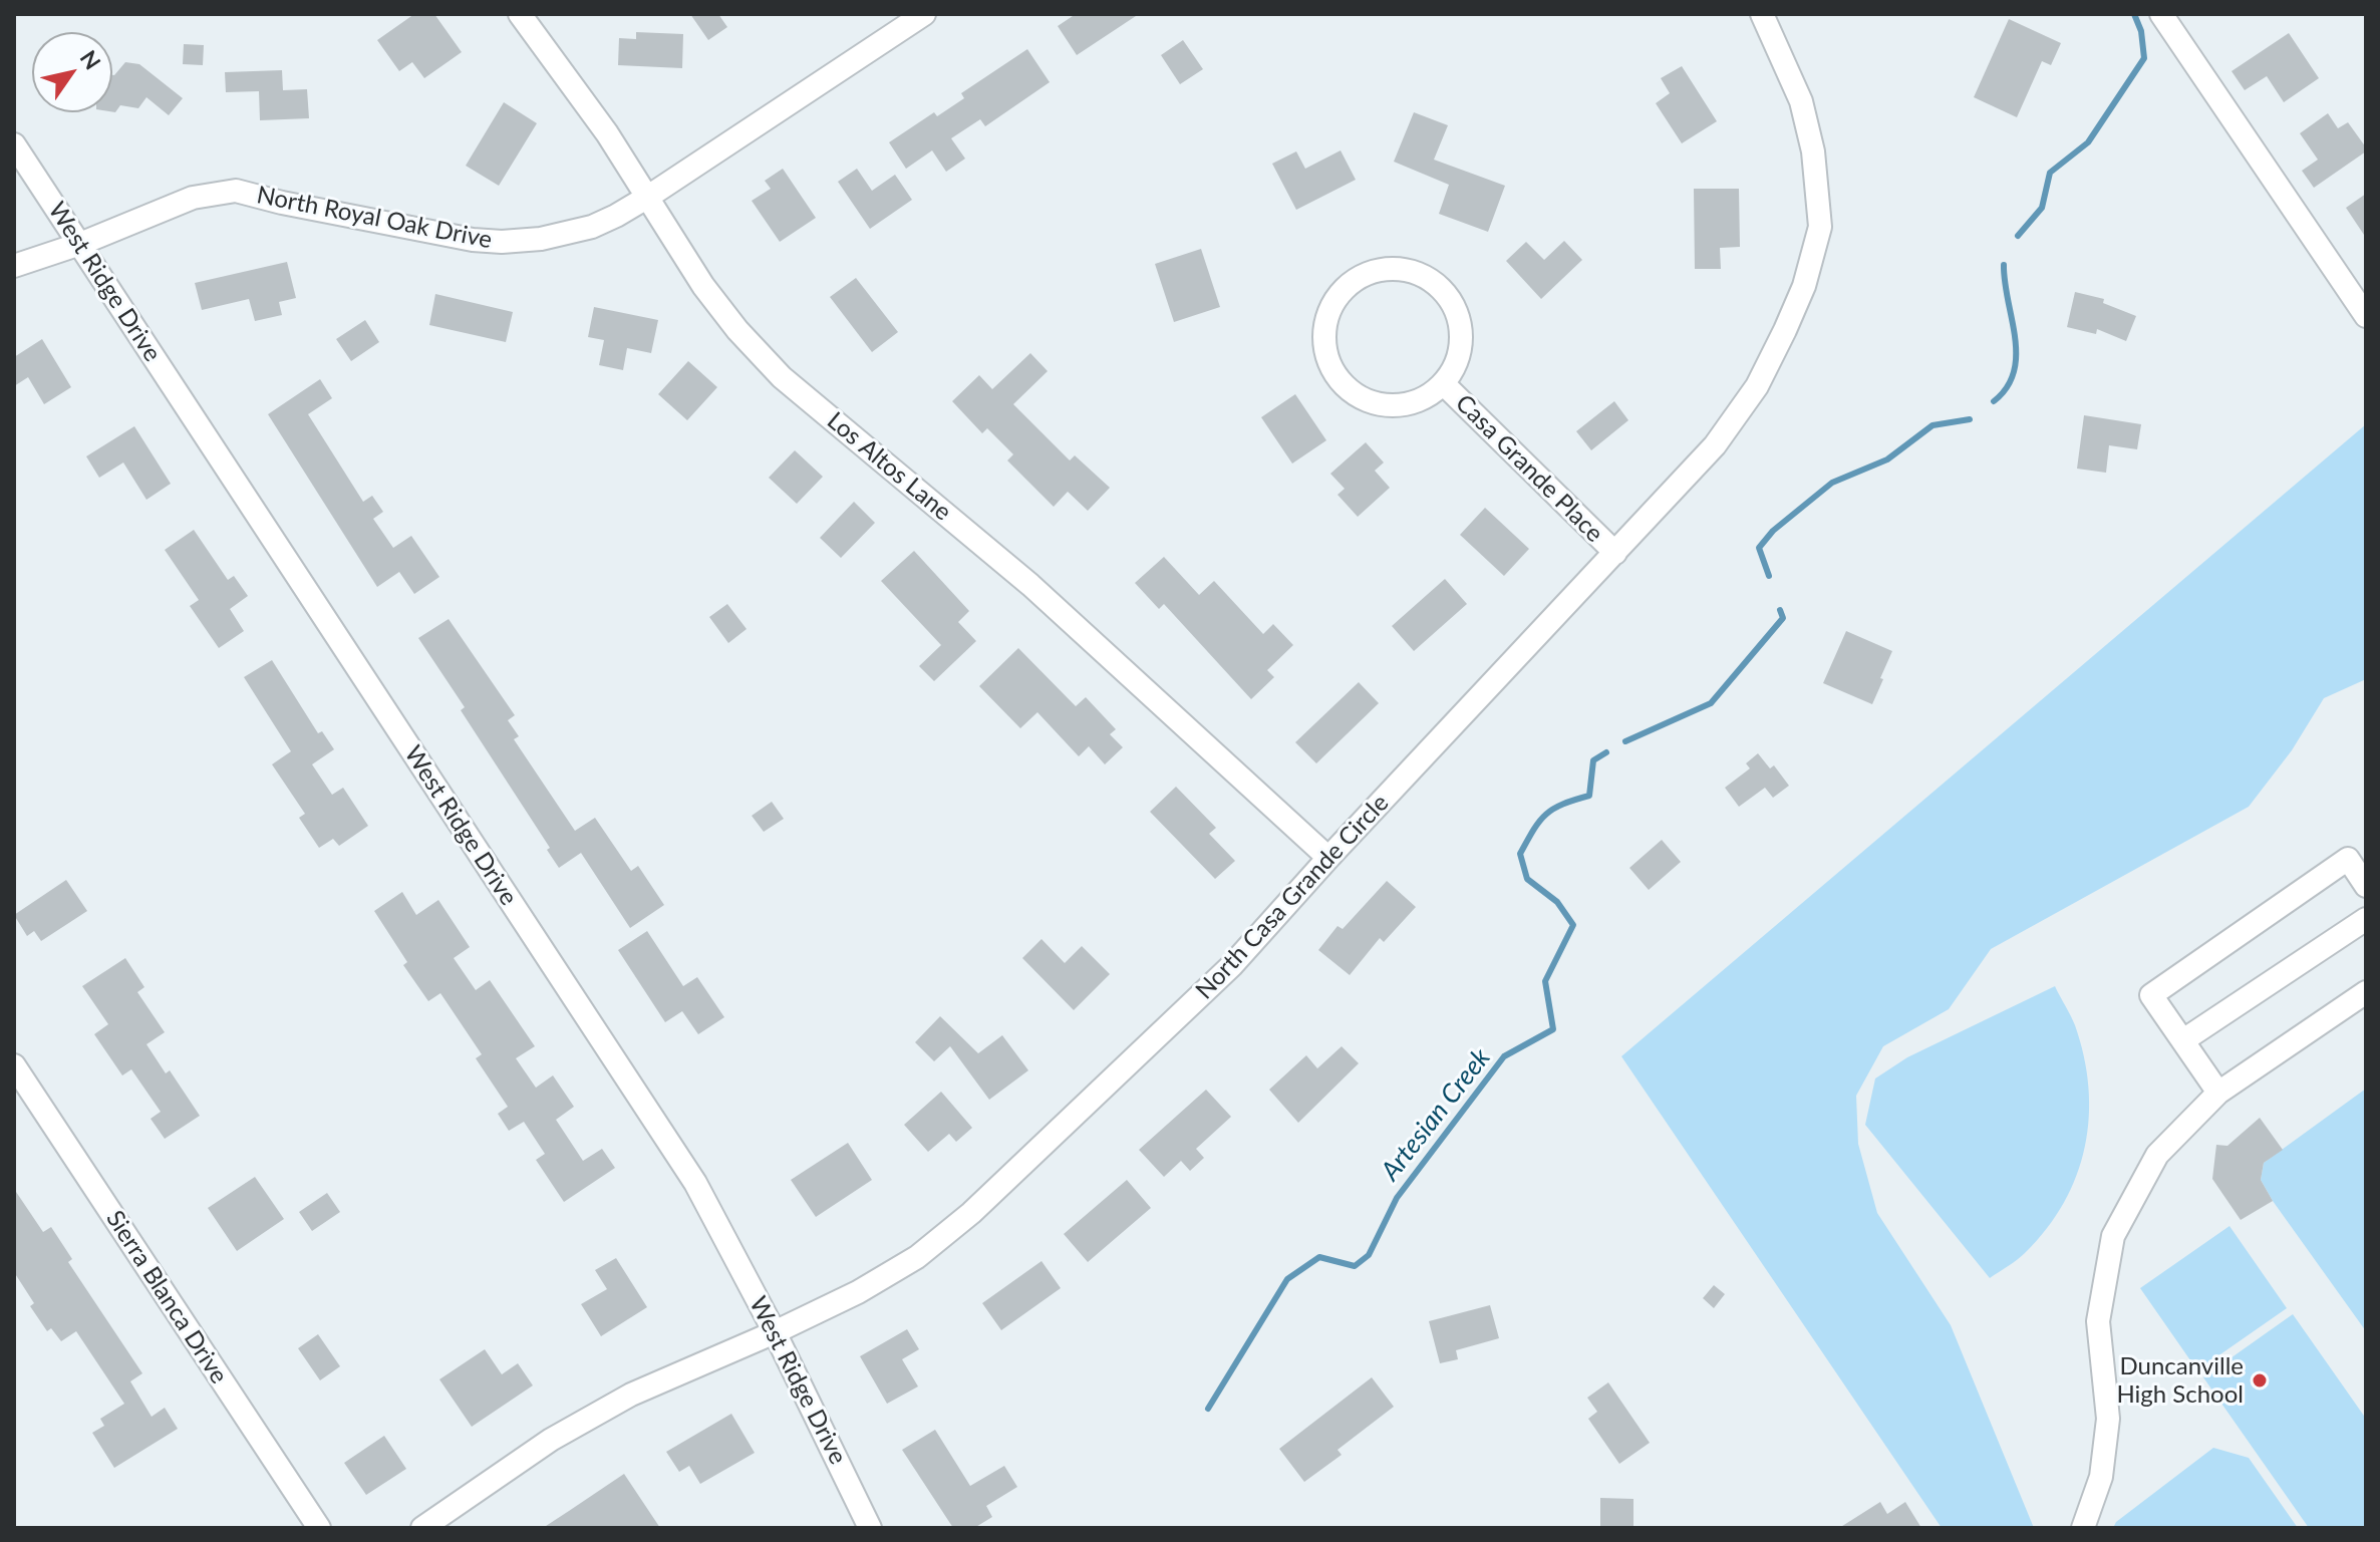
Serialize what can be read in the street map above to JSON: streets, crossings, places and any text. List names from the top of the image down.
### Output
{
  "streets": {
    "street": [
      "North Royal Oak Drive",
      "West Ridge Drive",
      "Los Altos Lane",
      "Casa Grande Place",
      "North Casa Grande Circle",
      "Sierra Blanca Drive"
    ]
  },
  "crossings": [
    ["North Royal Oak Drive", "West Ridge Drive"],
    ["North Royal Oak Drive", "Los Altos Lane"],
    ["West Ridge Drive", "North Casa Grande Circle"],
    ["Los Altos Lane", "North Casa Grande Circle"],
    ["Casa Grande Place", "North Casa Grande Circle"]
  ],
  "water": ["Artesian Creek"],
  "places": ["Duncanville High School"],
  "north": "top right"
}
